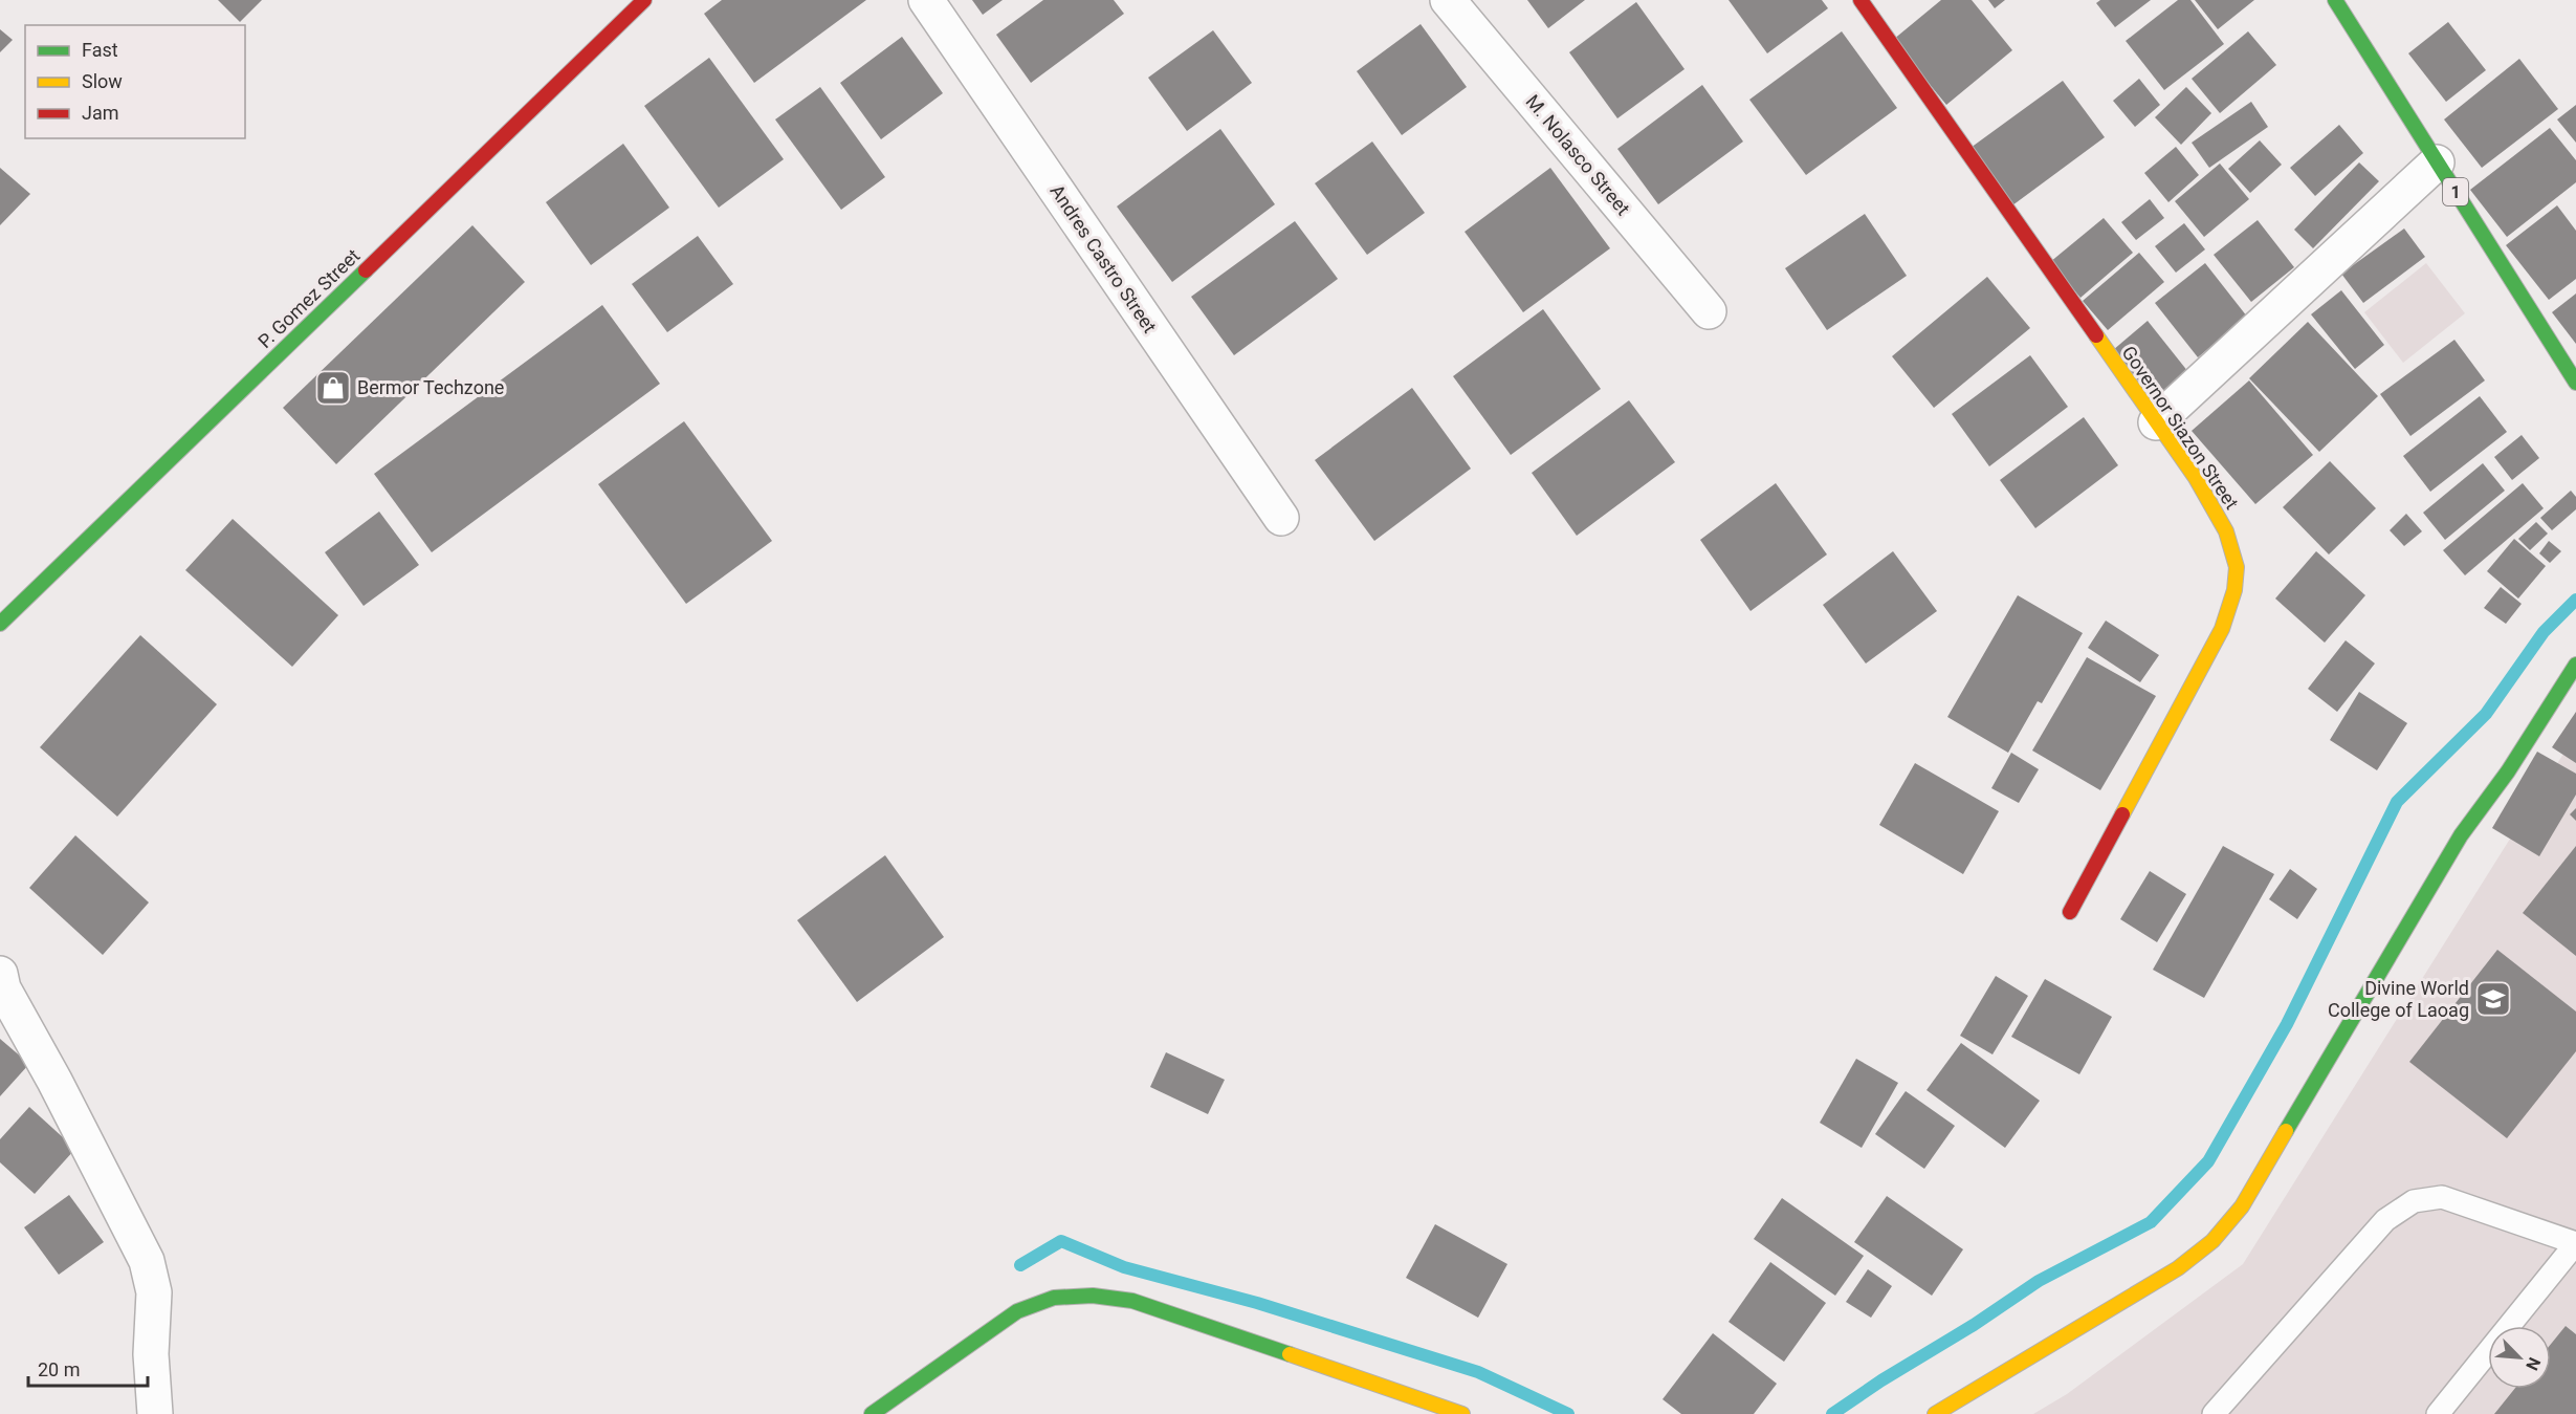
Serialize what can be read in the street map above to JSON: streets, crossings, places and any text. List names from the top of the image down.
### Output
{
  "streets": {
    "main road": ["1", "P. Gomez Street", "Governor Siazon Street"],
    "street": ["M. Nolasco Street", "Andres Castro Street"]
  },
  "places": {
    "shop": ["Bermor Techzone"],
    "school or university": ["Divine World College of Laoag"]
  },
  "legend": ["Fast", "Slow", "Jam"],
  "scale_bar": "20 m",
  "north": "bottom right"
}
